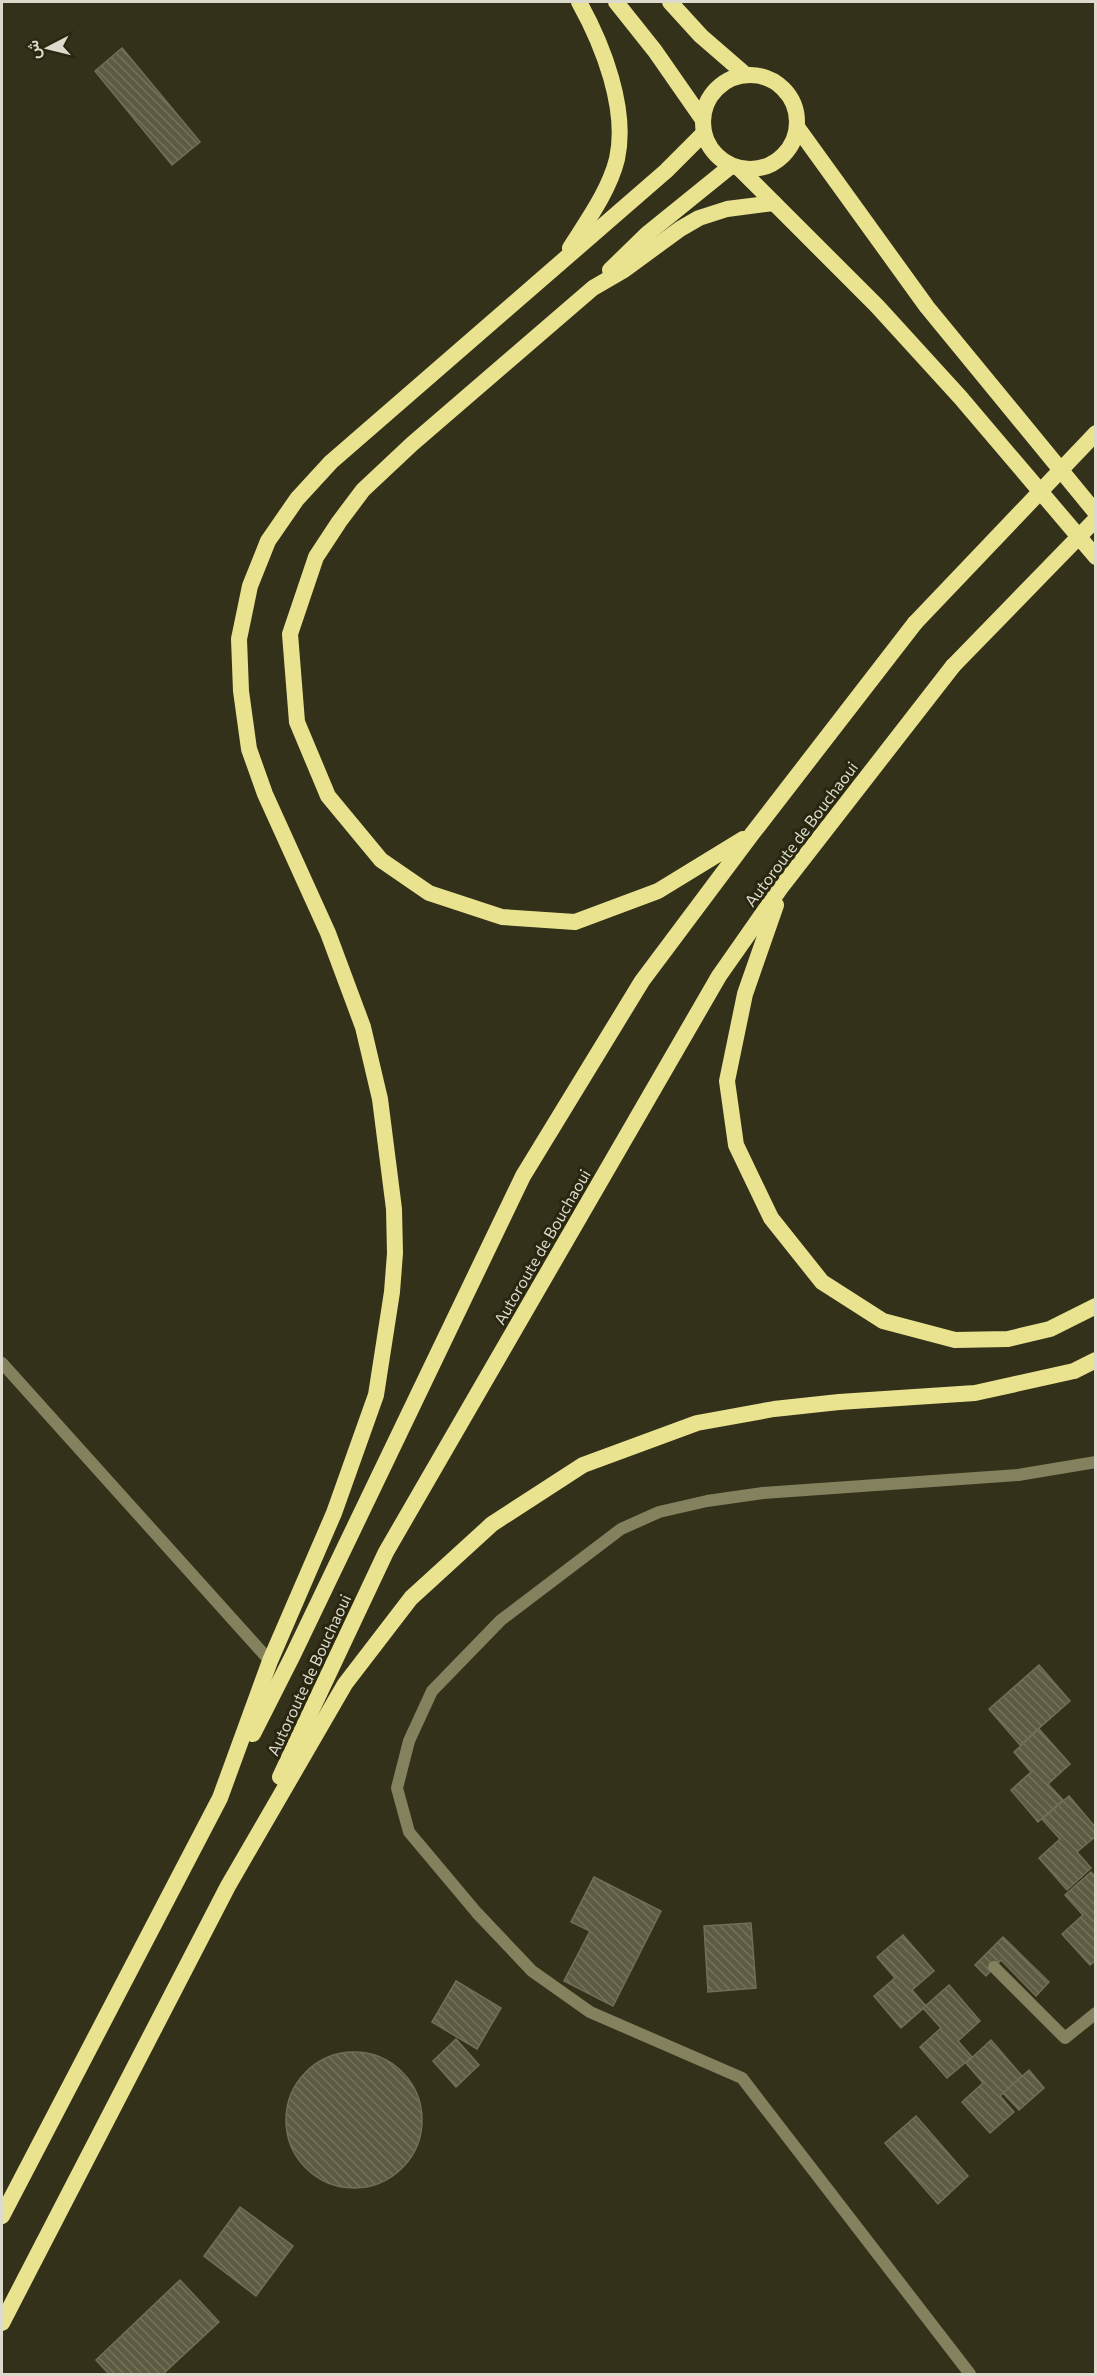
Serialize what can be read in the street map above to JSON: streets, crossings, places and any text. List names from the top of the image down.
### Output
{
  "streets": {
    "highway": ["Autoroute de Bouchaoui"]
  },
  "north": "left"
}
